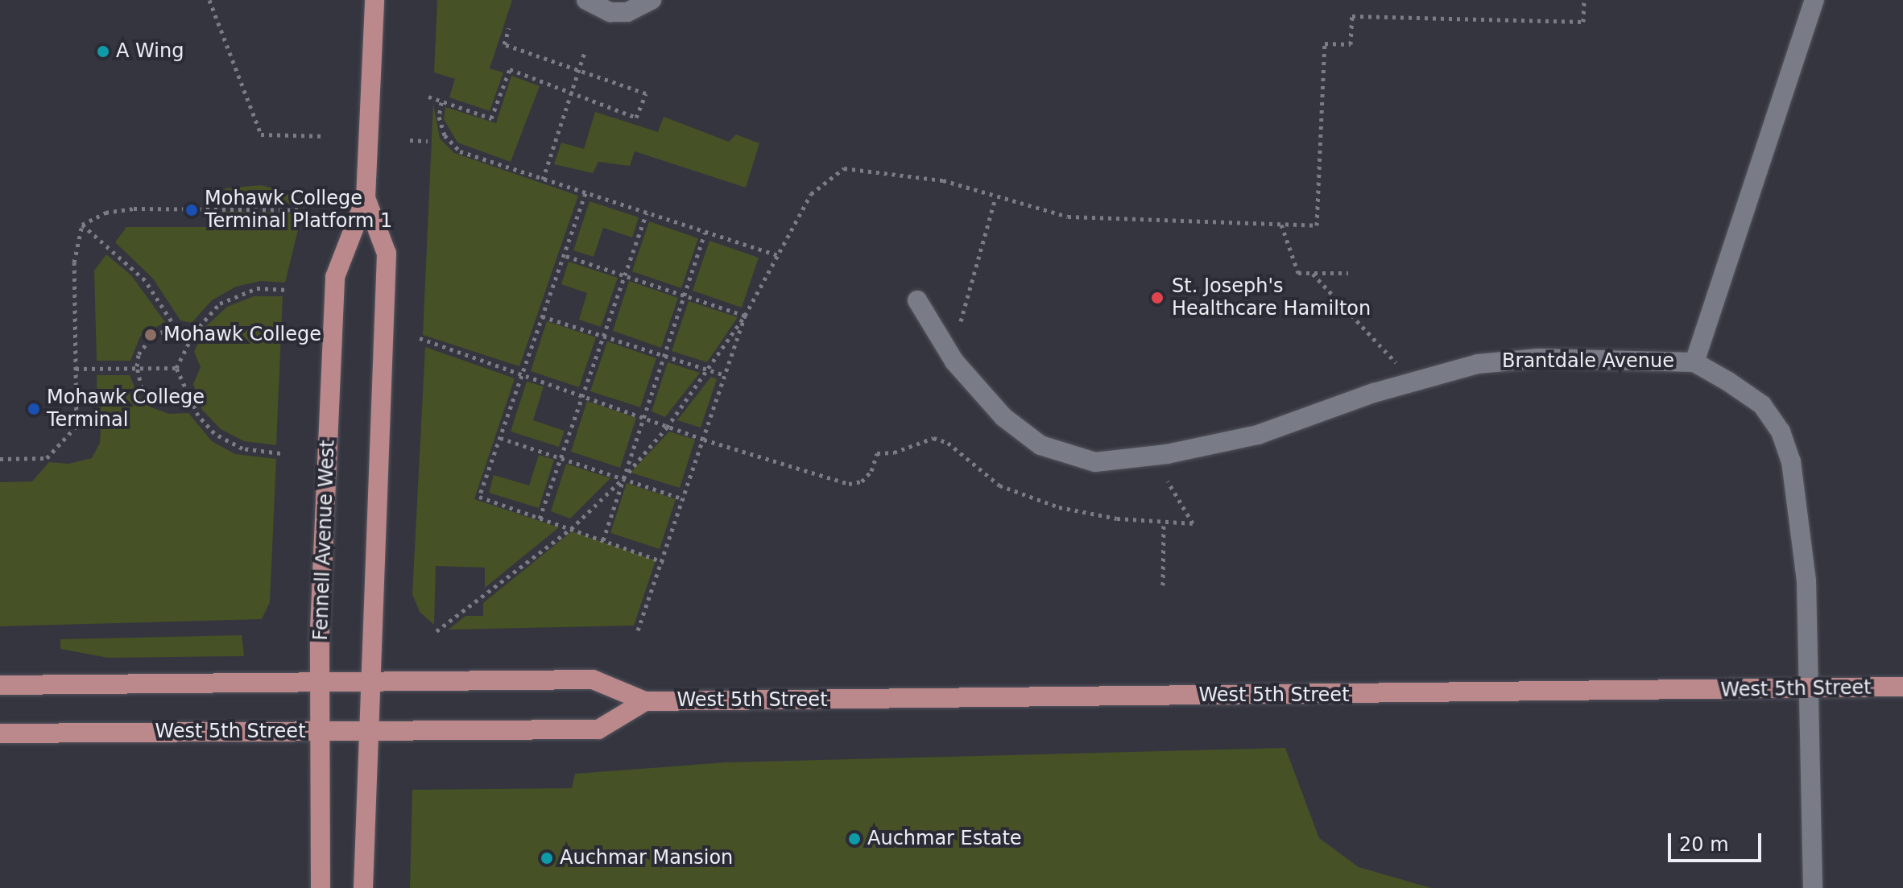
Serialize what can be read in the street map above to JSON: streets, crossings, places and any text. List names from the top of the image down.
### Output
{
  "streets": {
    "main road": ["Fennell Avenue West", "West 5th Street"],
    "street": ["Brantdale Avenue"]
  },
  "crossings": [
    ["Brantdale Avenue", "West 5th Street"],
    ["Fennell Avenue West", "West 5th Street"]
  ],
  "places": [
    "A Wing",
    "Mohawk College Terminal Platform 1",
    "St. Joseph's Healthcare Hamilton",
    "Mohawk College",
    "Mohawk College Terminal",
    "Auchmar Estate",
    "Auchmar Mansion"
  ],
  "scale_bar": "20 m"
}
